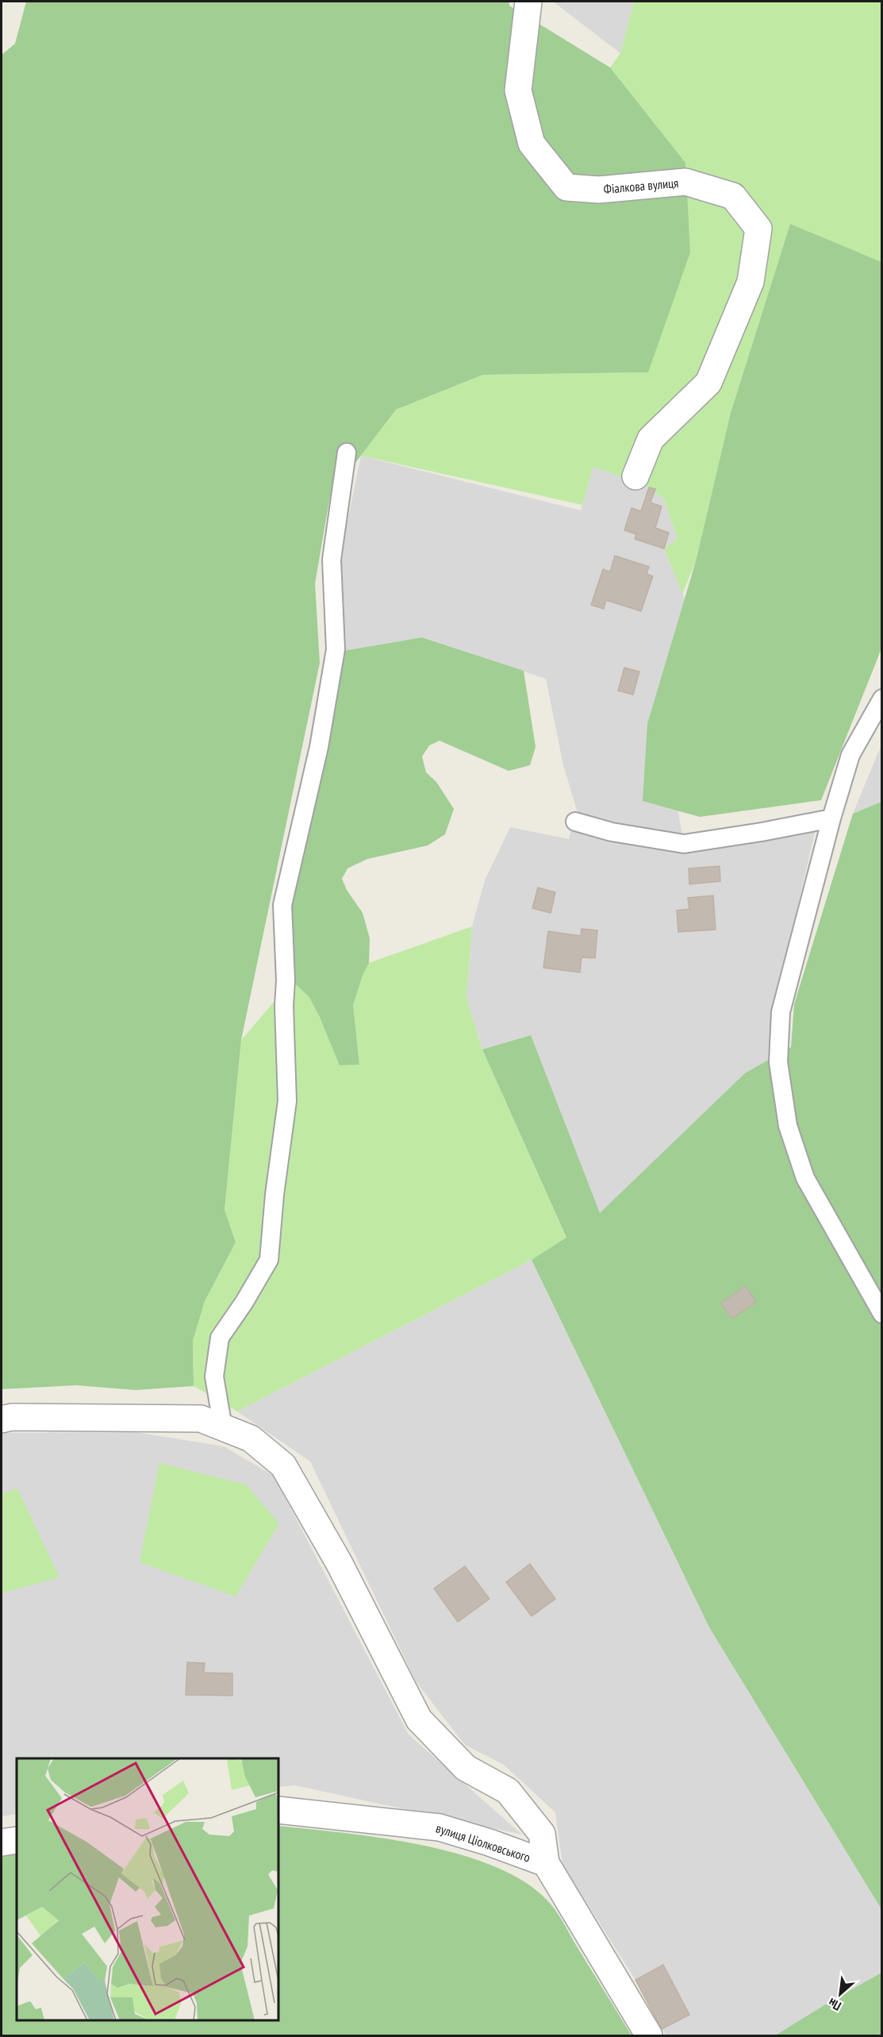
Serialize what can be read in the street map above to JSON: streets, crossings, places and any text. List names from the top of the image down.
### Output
{
  "streets": {
    "street": ["Фіалкова вулиця", "вулиця Ціолковського"]
  },
  "north": "bottom left"
}
